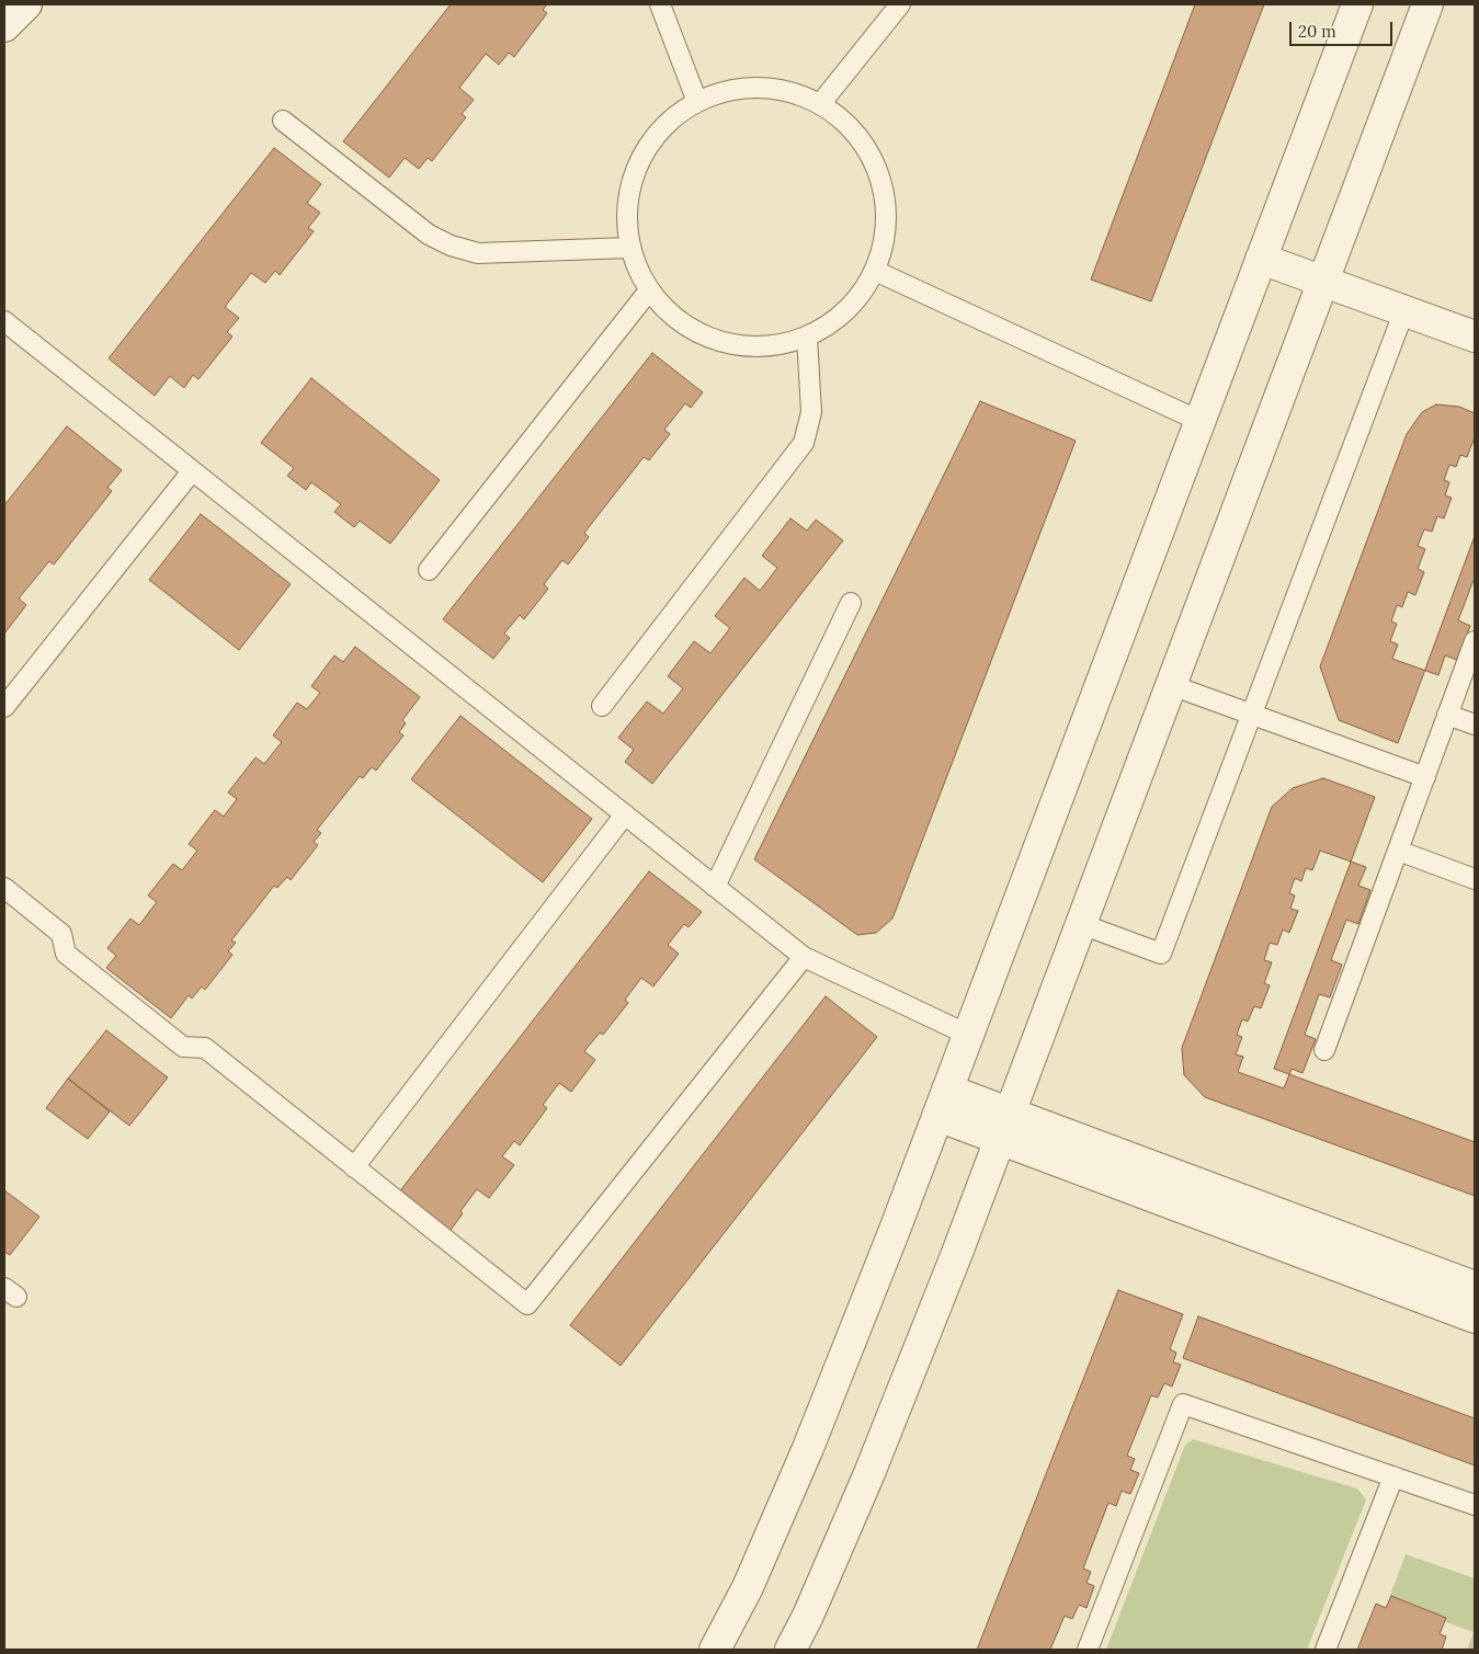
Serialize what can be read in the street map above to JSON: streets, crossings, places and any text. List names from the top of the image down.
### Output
{
  "scale_bar": "20 m"
}
